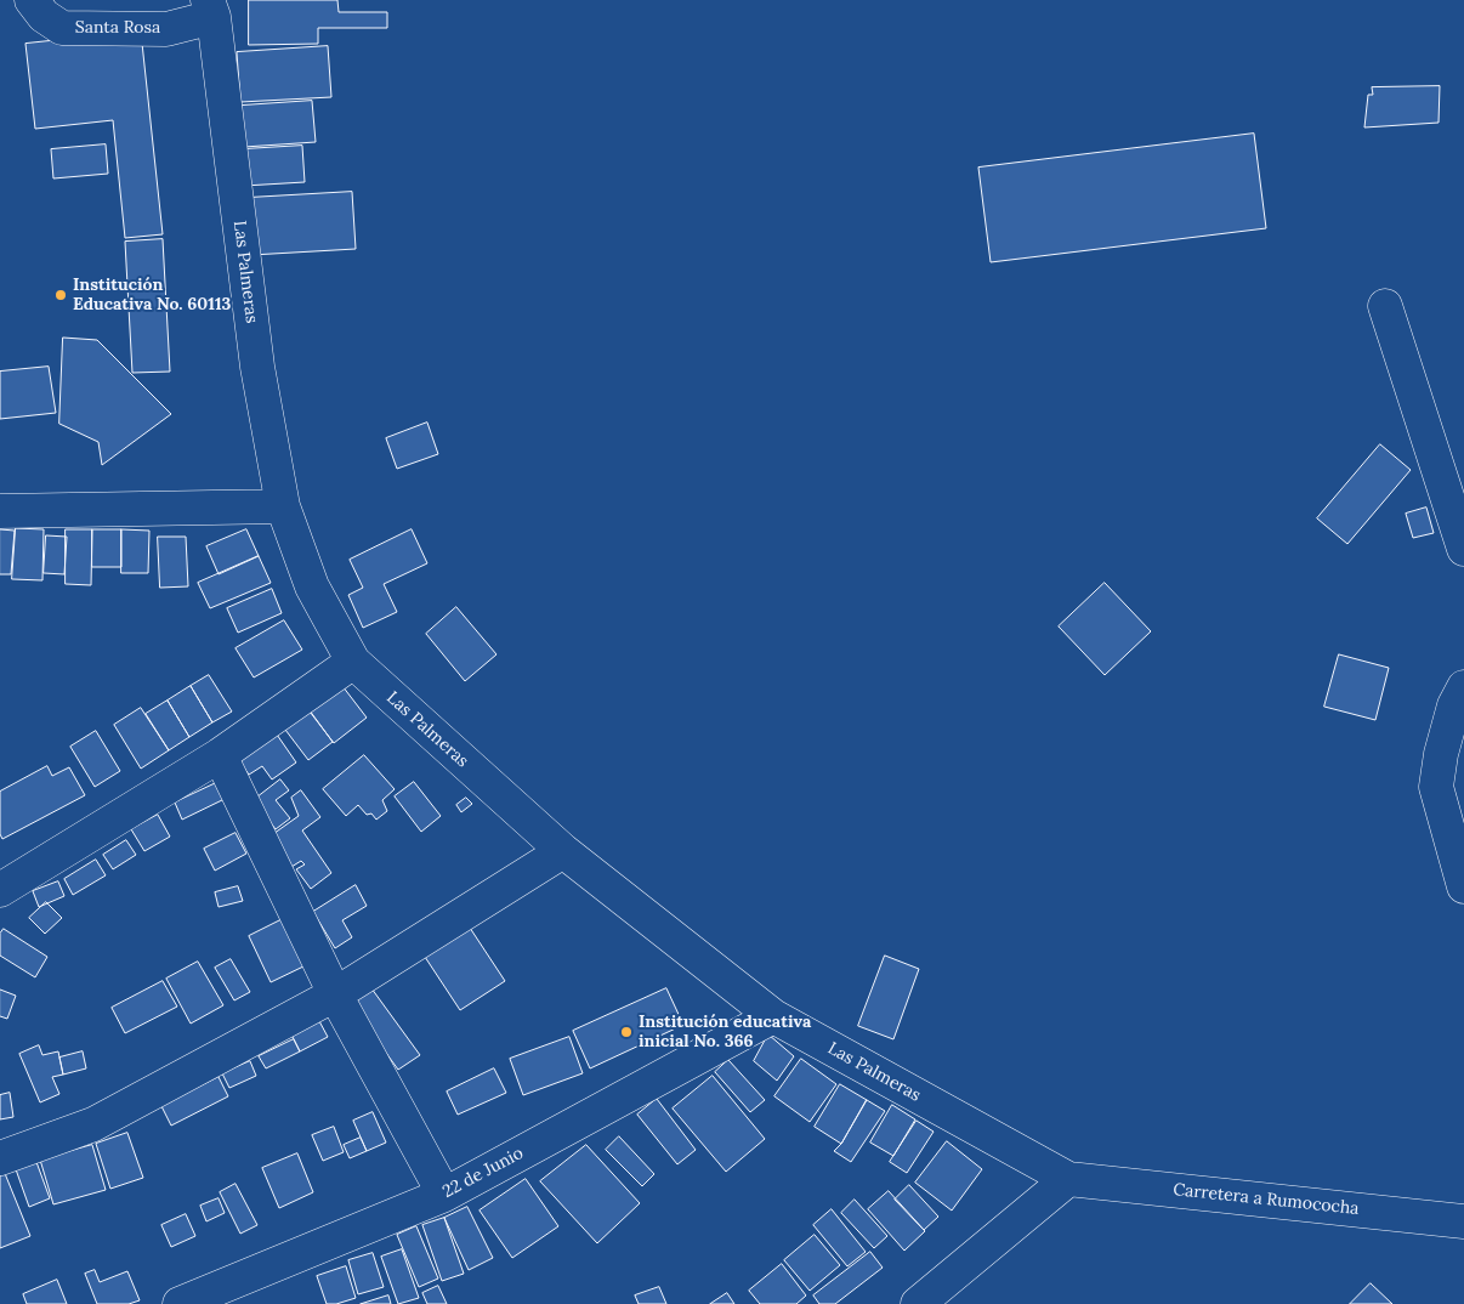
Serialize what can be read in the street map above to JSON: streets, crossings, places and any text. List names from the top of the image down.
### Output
{
  "streets": {
    "street": [
      "Santa Rosa",
      "Las Palmeras",
      "22 de Junio",
      "Carretera a Rumococha"
    ]
  },
  "crossings": [
    ["Santa Rosa", "Las Palmeras"],
    ["Las Palmeras", "22 de Junio"],
    ["Las Palmeras", "Carretera a Rumococha"]
  ],
  "places": ["Institución Educativa No. 60113", "Institución educativa inicial No. 366"]
}
